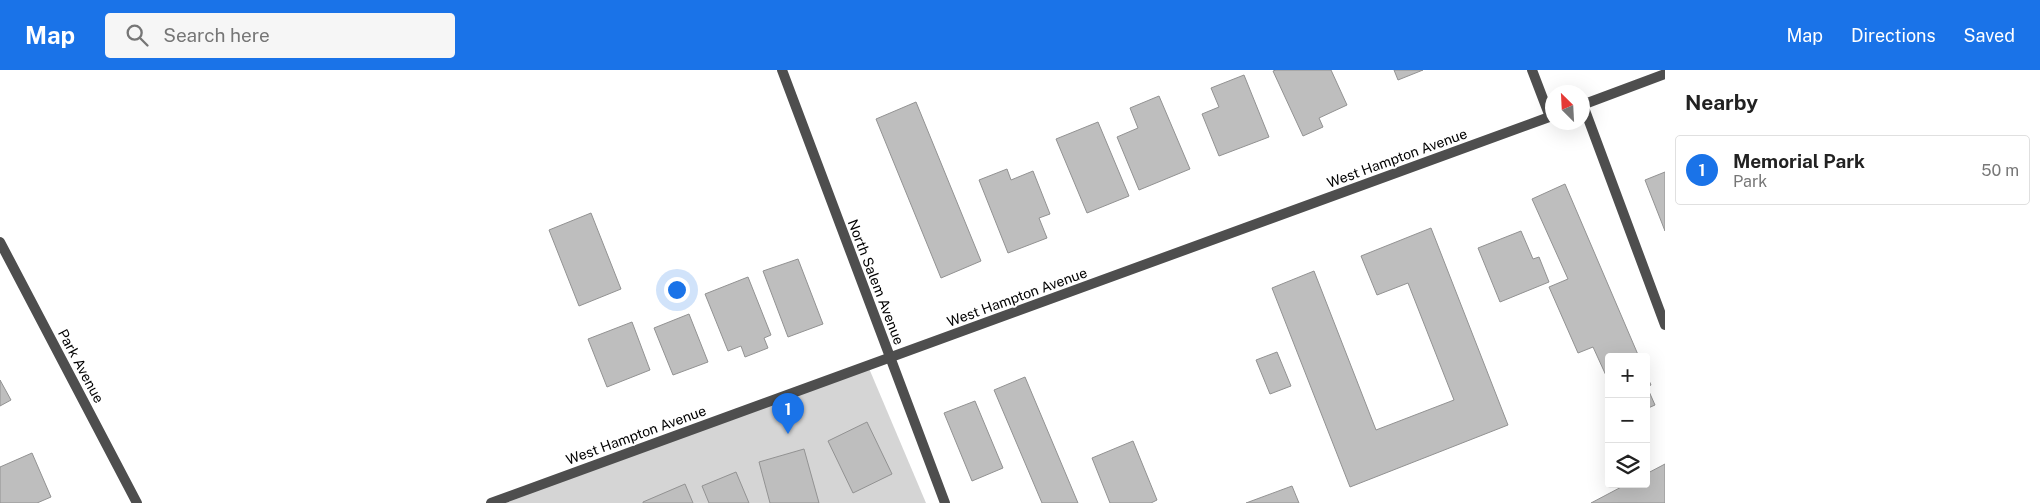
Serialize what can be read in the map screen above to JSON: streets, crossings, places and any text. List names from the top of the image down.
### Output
{
  "streets": {
    "street": ["West Hampton Avenue", "North Salem Avenue", "Park Avenue"]
  },
  "crossings": [
    ["West Hampton Avenue", "North Salem Avenue"]
  ],
  "north": "top left",
  "page": {
    "header": "Map",
    "search": "Search here",
    "nav": ["Map", "Directions", "Saved"],
    "heading": "Nearby",
    "list": [
      {
        "mark": "1",
        "name": "Memorial Park",
        "note": "Park",
        "value": "50 m"
      }
    ],
    "map_buttons": ["+", "−"],
    "pins": "1"
  }
}
